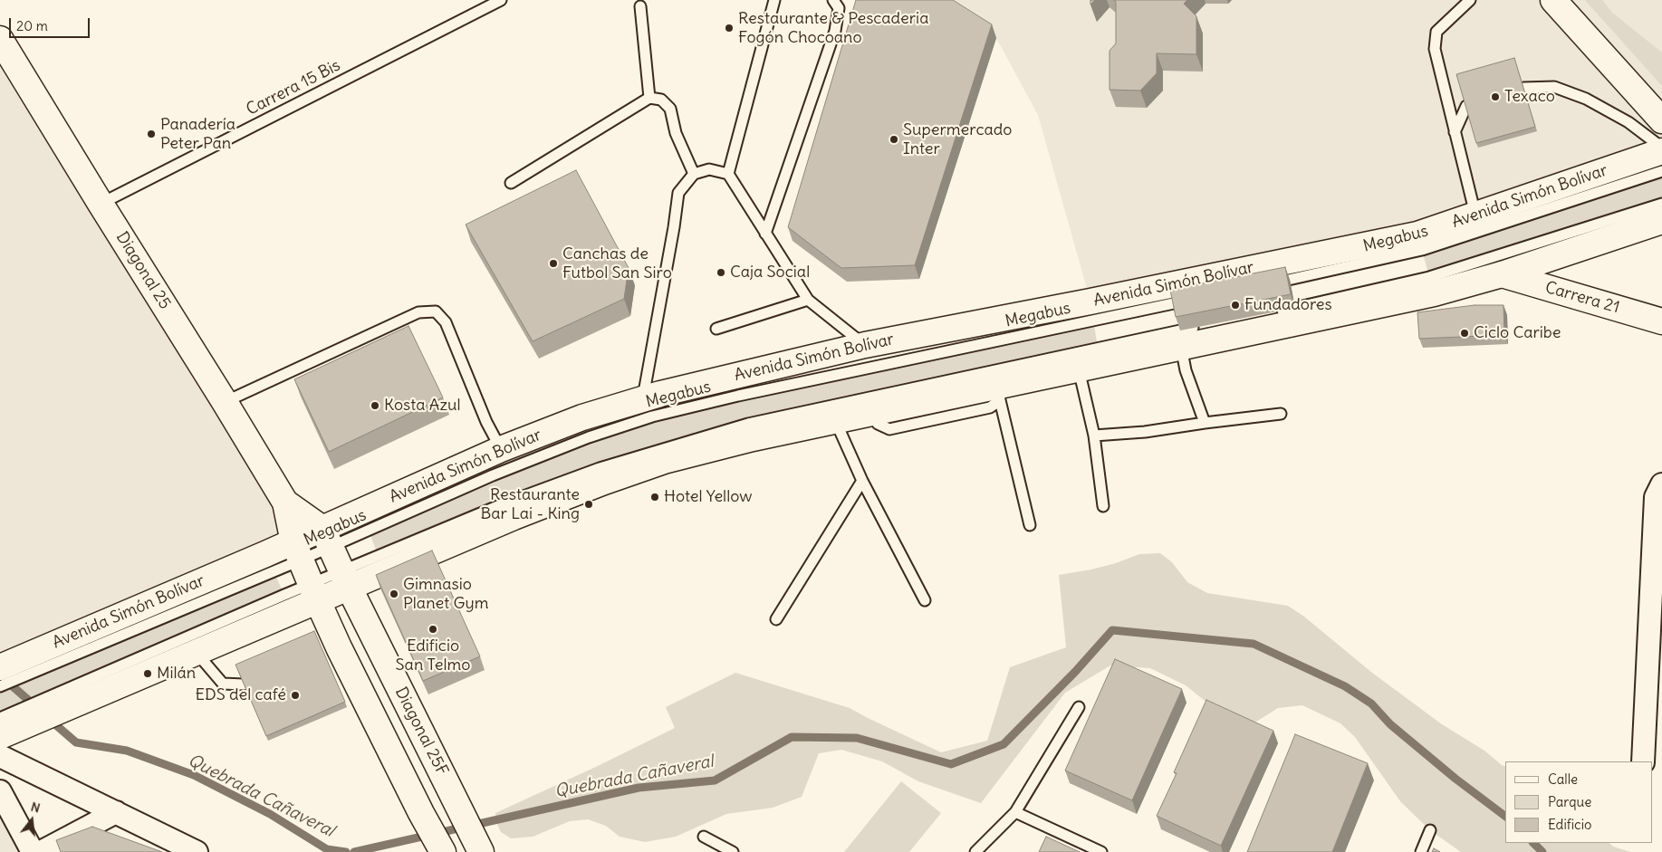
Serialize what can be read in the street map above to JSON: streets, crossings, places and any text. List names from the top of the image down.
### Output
{
  "streets": {
    "main road": [
      "Avenida Simón Bolívar",
      "Diagonal 25",
      "Carrera 21",
      "Diagonal 25F"
    ],
    "lane": ["Carrera 15 Bis", "Megabus"]
  },
  "crossings": [
    ["Carrera 15 Bis", "Diagonal 25"],
    ["Avenida Simón Bolívar", "Megabus"],
    ["Avenida Simón Bolívar", "Diagonal 25"],
    ["Megabus", "Diagonal 25"]
  ],
  "water": ["Quebrada Cañaveral"],
  "places": [
    "Restaurante & Pescaderia Fogón Chocoano",
    "Texaco",
    "Panadería Peter Pan",
    "Supermercado Inter",
    "Canchas de Futbol San Siro",
    "Caja Social",
    "Fundadores",
    "Ciclo Caribe",
    "Kosta Azul",
    "Hotel Yellow",
    "Restaurante Bar Lai - King",
    "Gimnasio Planet Gym",
    "Edificio San Telmo",
    "Milán",
    "EDS del café"
  ],
  "legend": ["Calle", "Parque", "Edificio"],
  "scale_bar": "20 m",
  "north": "top"
}
